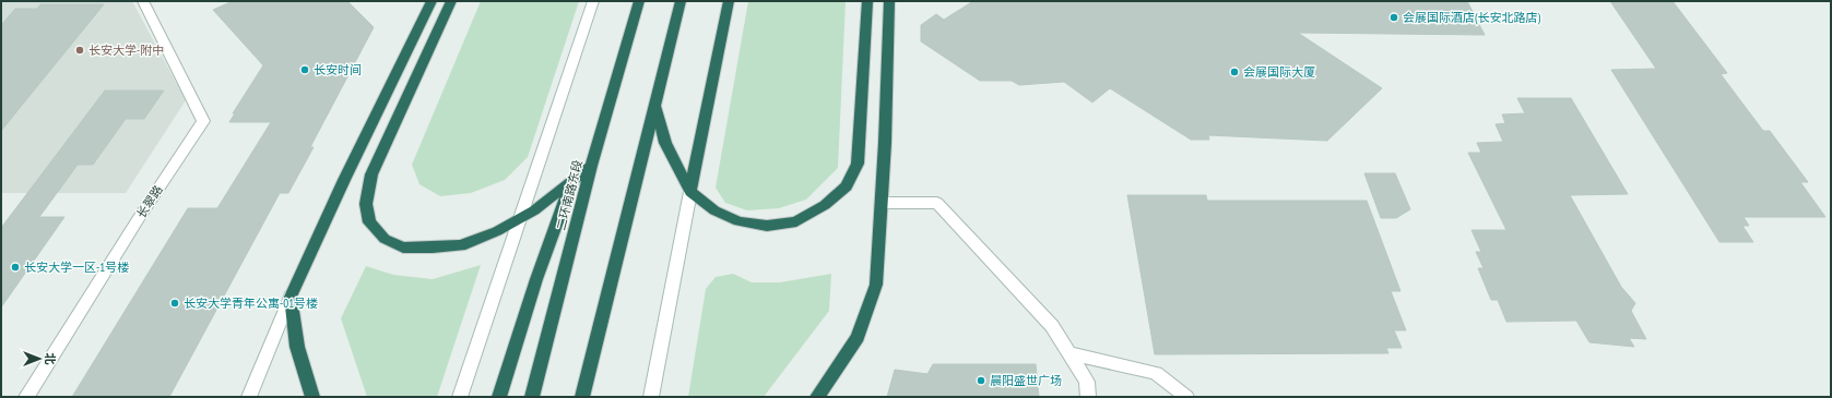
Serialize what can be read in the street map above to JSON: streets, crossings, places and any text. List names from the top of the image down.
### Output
{
  "streets": {
    "highway": ["二环南路东段"],
    "main road": ["长翠路"]
  },
  "places": [
    "会展国际酒店(长安北路店)",
    "长安大学-附中",
    "长安时间",
    "会展国际大厦",
    "长安大学一区-1号楼",
    "长安大学青年公寓-01号楼",
    "晨阳盛世广场"
  ],
  "north": "right"
}
